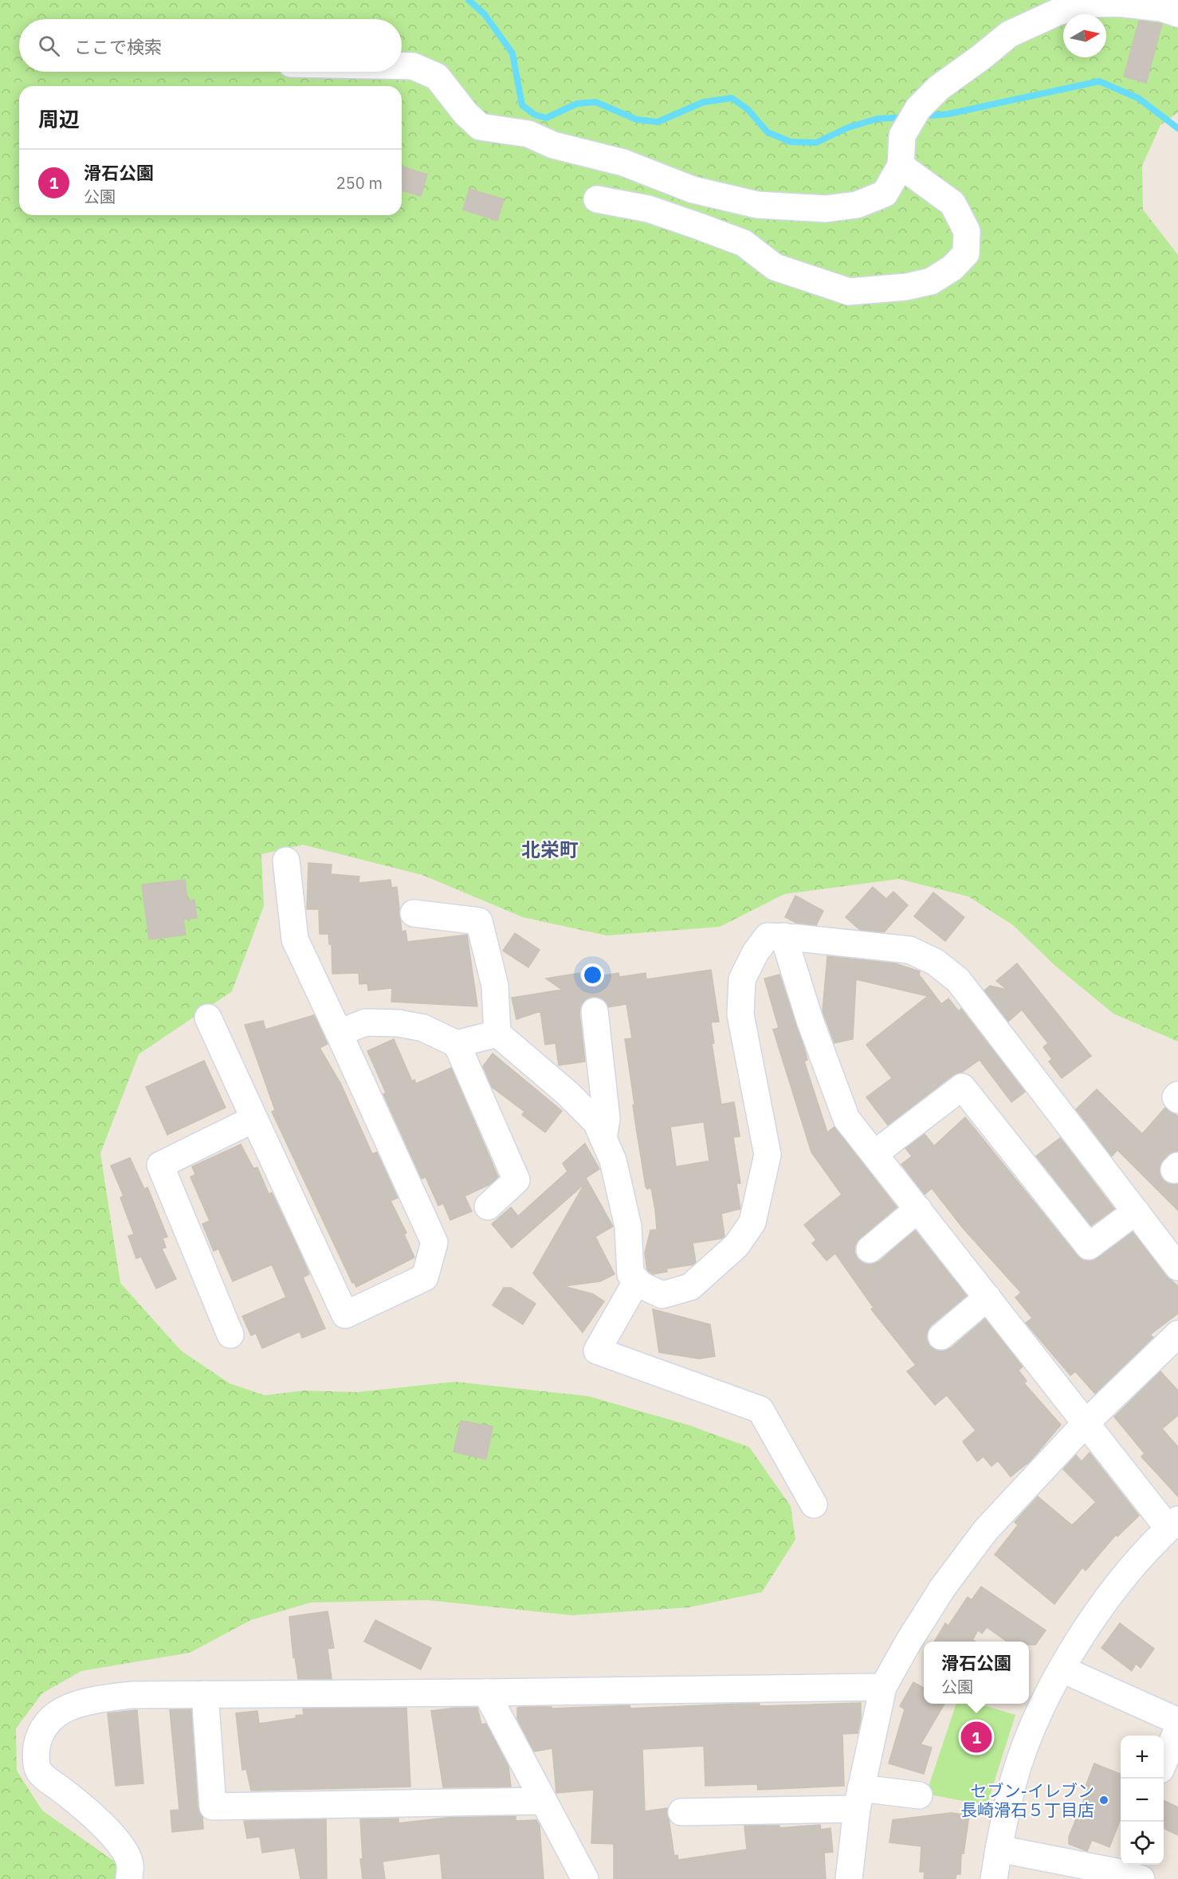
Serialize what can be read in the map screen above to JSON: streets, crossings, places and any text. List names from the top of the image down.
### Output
{
  "districts": ["北栄町"],
  "places": ["セブン-イレブン 長崎滑石５丁目店"],
  "north": "right",
  "page": {
    "search": "ここで検索",
    "heading": "周辺",
    "list": [
      {
        "mark": "1",
        "name": "滑石公園",
        "note": "公園",
        "value": "250 m"
      }
    ],
    "popup": ["滑石公園", "公園"],
    "pins": "1",
    "map_buttons": ["+", "−"]
  }
}
